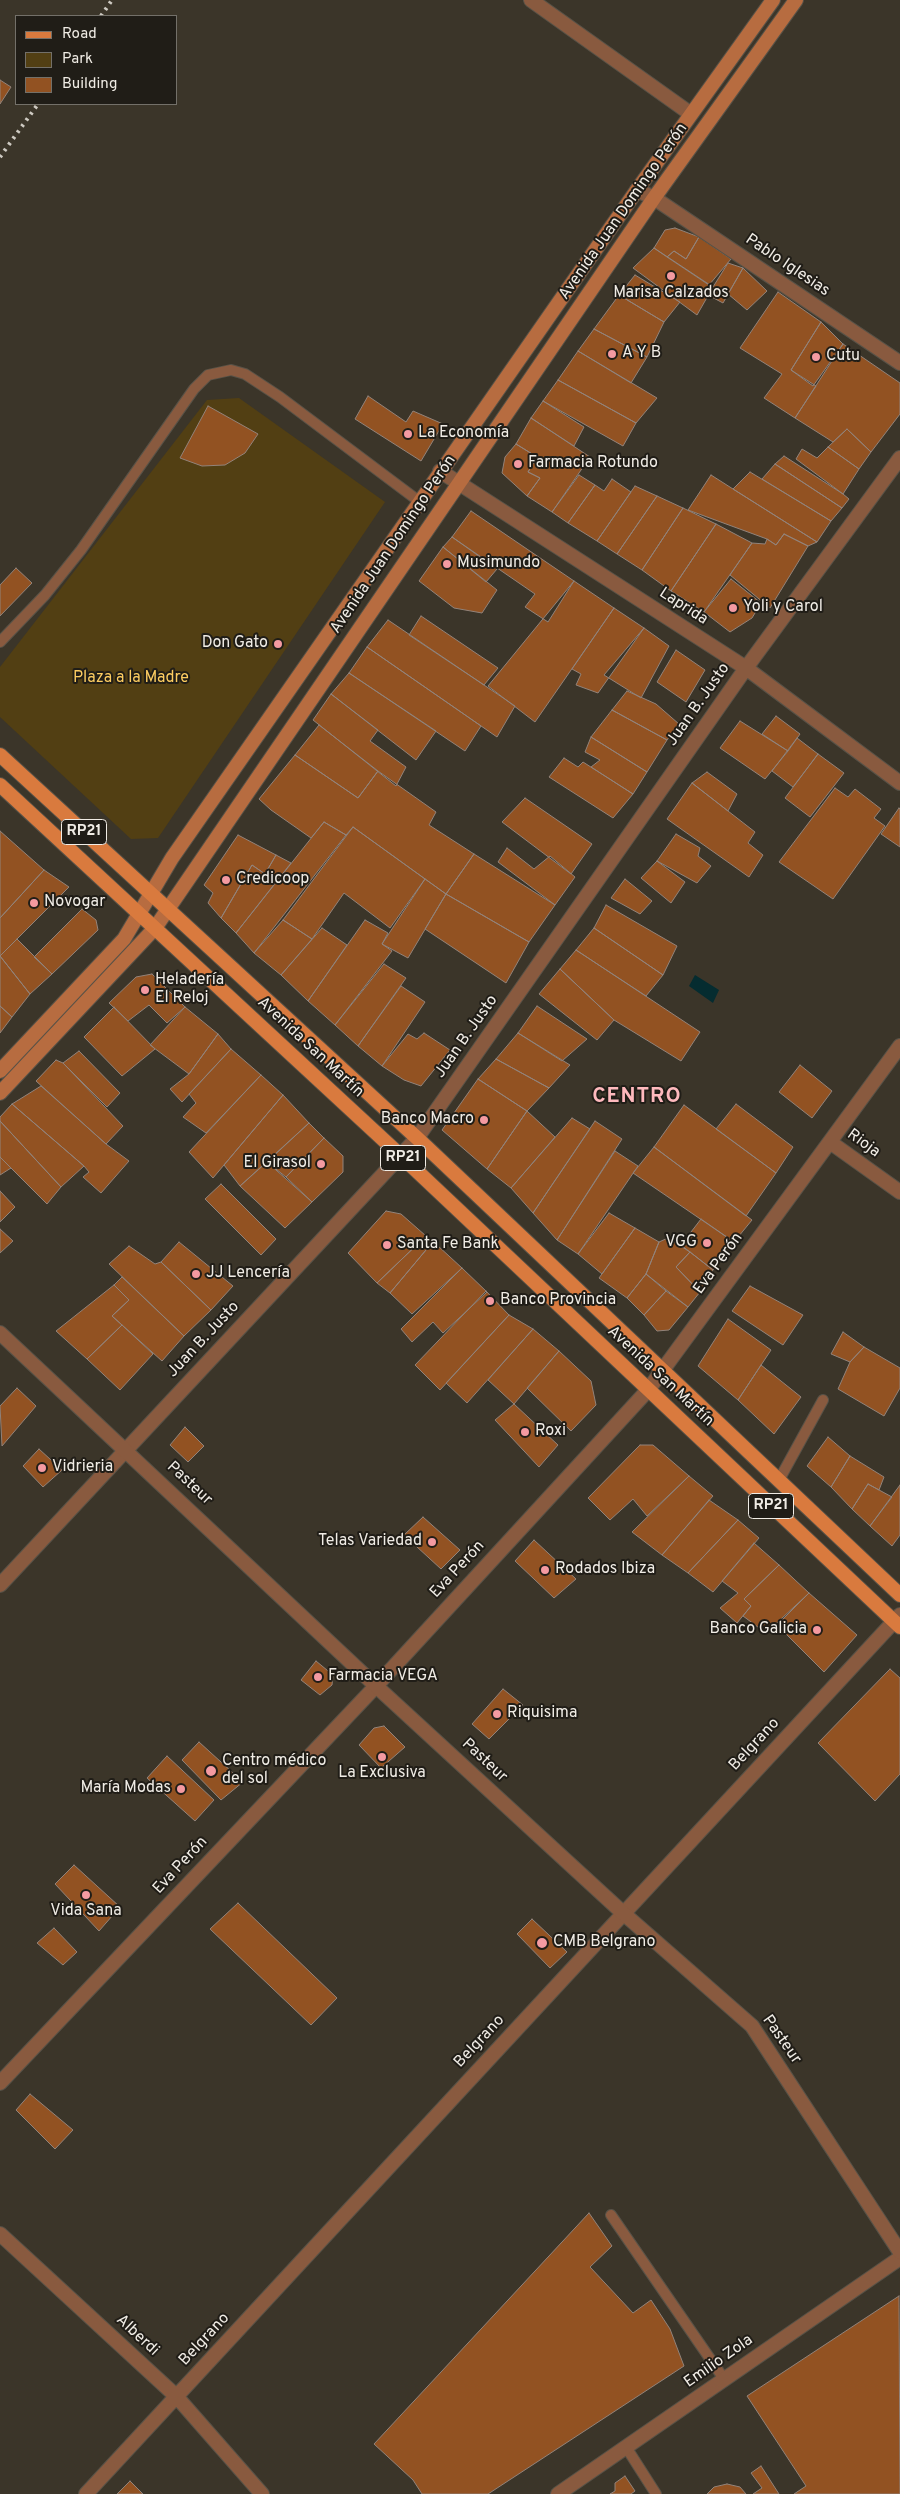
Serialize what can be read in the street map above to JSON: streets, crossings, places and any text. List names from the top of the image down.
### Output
{
  "streets": {
    "main road": ["Avenida Juan Domingo Perón", "RP21", "Avenida San Martín"],
    "street": [
      "Pablo Iglesias",
      "Laprida",
      "Juan B. Justo",
      "Rioja",
      "Eva Perón",
      "Pasteur",
      "Belgrano",
      "Alberdi",
      "Emilio Zola"
    ]
  },
  "crossings": [
    ["Avenida Juan Domingo Perón", "Pablo Iglesias"],
    ["Avenida Juan Domingo Perón", "Laprida"],
    ["Avenida Juan Domingo Perón", "Avenida San Martín"],
    ["Laprida", "Juan B. Justo"],
    ["Juan B. Justo", "Avenida San Martín"],
    ["Juan B. Justo", "Pasteur"],
    ["Avenida San Martín", "Eva Perón"],
    ["Avenida San Martín", "Belgrano"],
    ["Rioja", "Eva Perón"],
    ["Eva Perón", "Pasteur"],
    ["Pasteur", "Belgrano"],
    ["Belgrano", "Alberdi"]
  ],
  "districts": ["CENTRO"],
  "parks": ["Plaza a la Madre"],
  "places": [
    "Marisa Calzados",
    "A Y B",
    "Cutu",
    "La Economía",
    "Farmacia Rotundo",
    "Musimundo",
    "Yoli y Carol",
    "Don Gato",
    "Credicoop",
    "Novogar",
    "Heladería El Reloj",
    "Banco Macro",
    "El Girasol",
    "VGG",
    "Santa Fe Bank",
    "JJ Lencería",
    "Banco Provincia",
    "Roxi",
    "Vidrieria",
    "Telas Variedad",
    "Rodados Ibiza",
    "Banco Galicia",
    "Farmacia VEGA",
    "Riquisima",
    "La Exclusiva",
    "Centro médico del sol",
    "María Modas",
    "Vida Sana",
    "CMB Belgrano"
  ],
  "legend": ["Road", "Park", "Building"]
}
